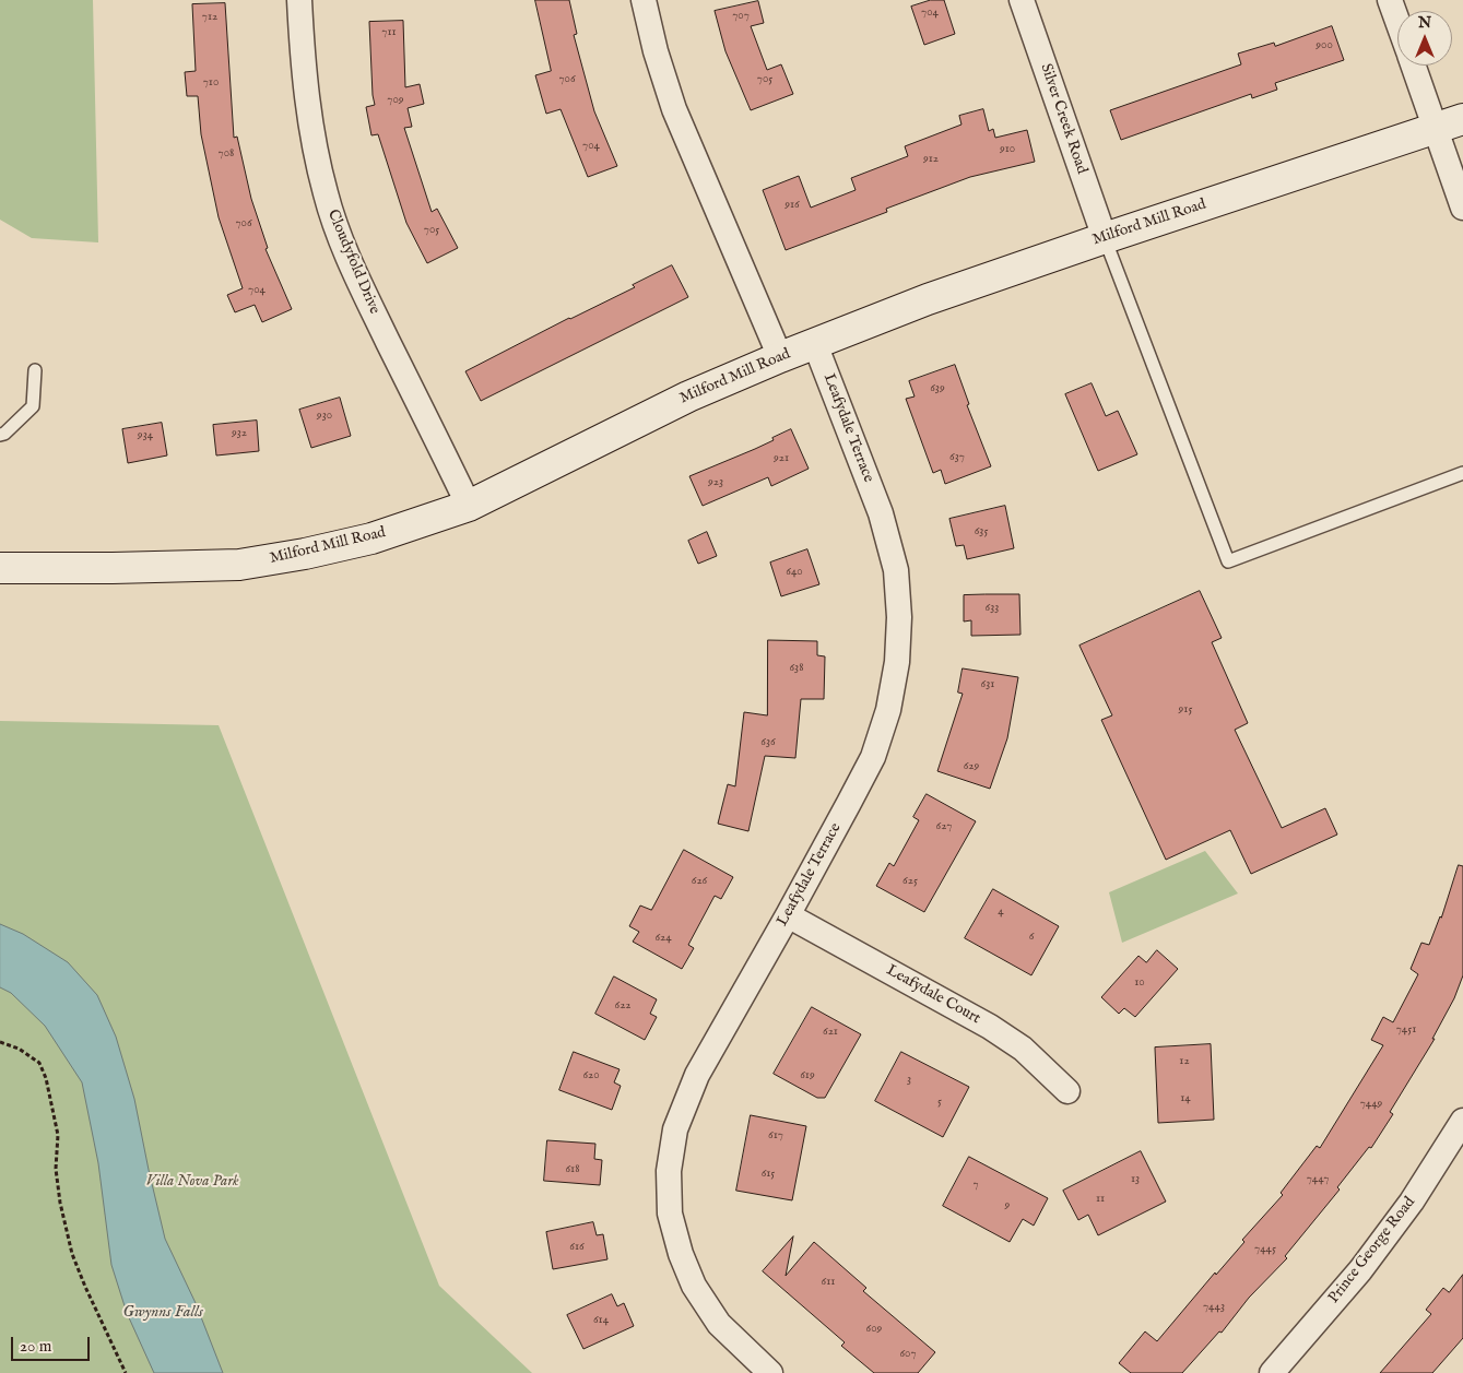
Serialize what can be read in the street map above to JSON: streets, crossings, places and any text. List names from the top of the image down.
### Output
{
  "streets": {
    "main road": ["Milford Mill Road"],
    "street": [
      "Silver Creek Road",
      "Cloudyfold Drive",
      "Leafydale Terrace",
      "Leafydale Court",
      "Prince George Road"
    ]
  },
  "crossings": [
    ["Silver Creek Road", "Milford Mill Road"],
    ["Milford Mill Road", "Cloudyfold Drive"],
    ["Milford Mill Road", "Leafydale Terrace"],
    ["Leafydale Terrace", "Leafydale Court"]
  ],
  "water": ["Gwynns Falls"],
  "parks": ["Villa Nova Park"],
  "house_numbers": [
    "704",
    "707",
    "712",
    "711",
    "900",
    "706",
    "705",
    "710",
    "709",
    "704",
    "910",
    "708",
    "912",
    "916",
    "706",
    "705",
    "704",
    "639",
    "930",
    "932",
    "934",
    "637",
    "921",
    "923",
    "635",
    "640",
    "633",
    "638",
    "631",
    "915",
    "636",
    "629",
    "627",
    "626",
    "625",
    "4",
    "6",
    "624",
    "10",
    "622",
    "7451",
    "621",
    "12",
    "620",
    "619",
    "3",
    "14",
    "5",
    "7449",
    "617",
    "618",
    "615",
    "13",
    "7447",
    "7",
    "11",
    "9",
    "616",
    "7445",
    "611",
    "7443",
    "614",
    "609",
    "607"
  ],
  "scale_bar": "20 m",
  "north": "top"
}
